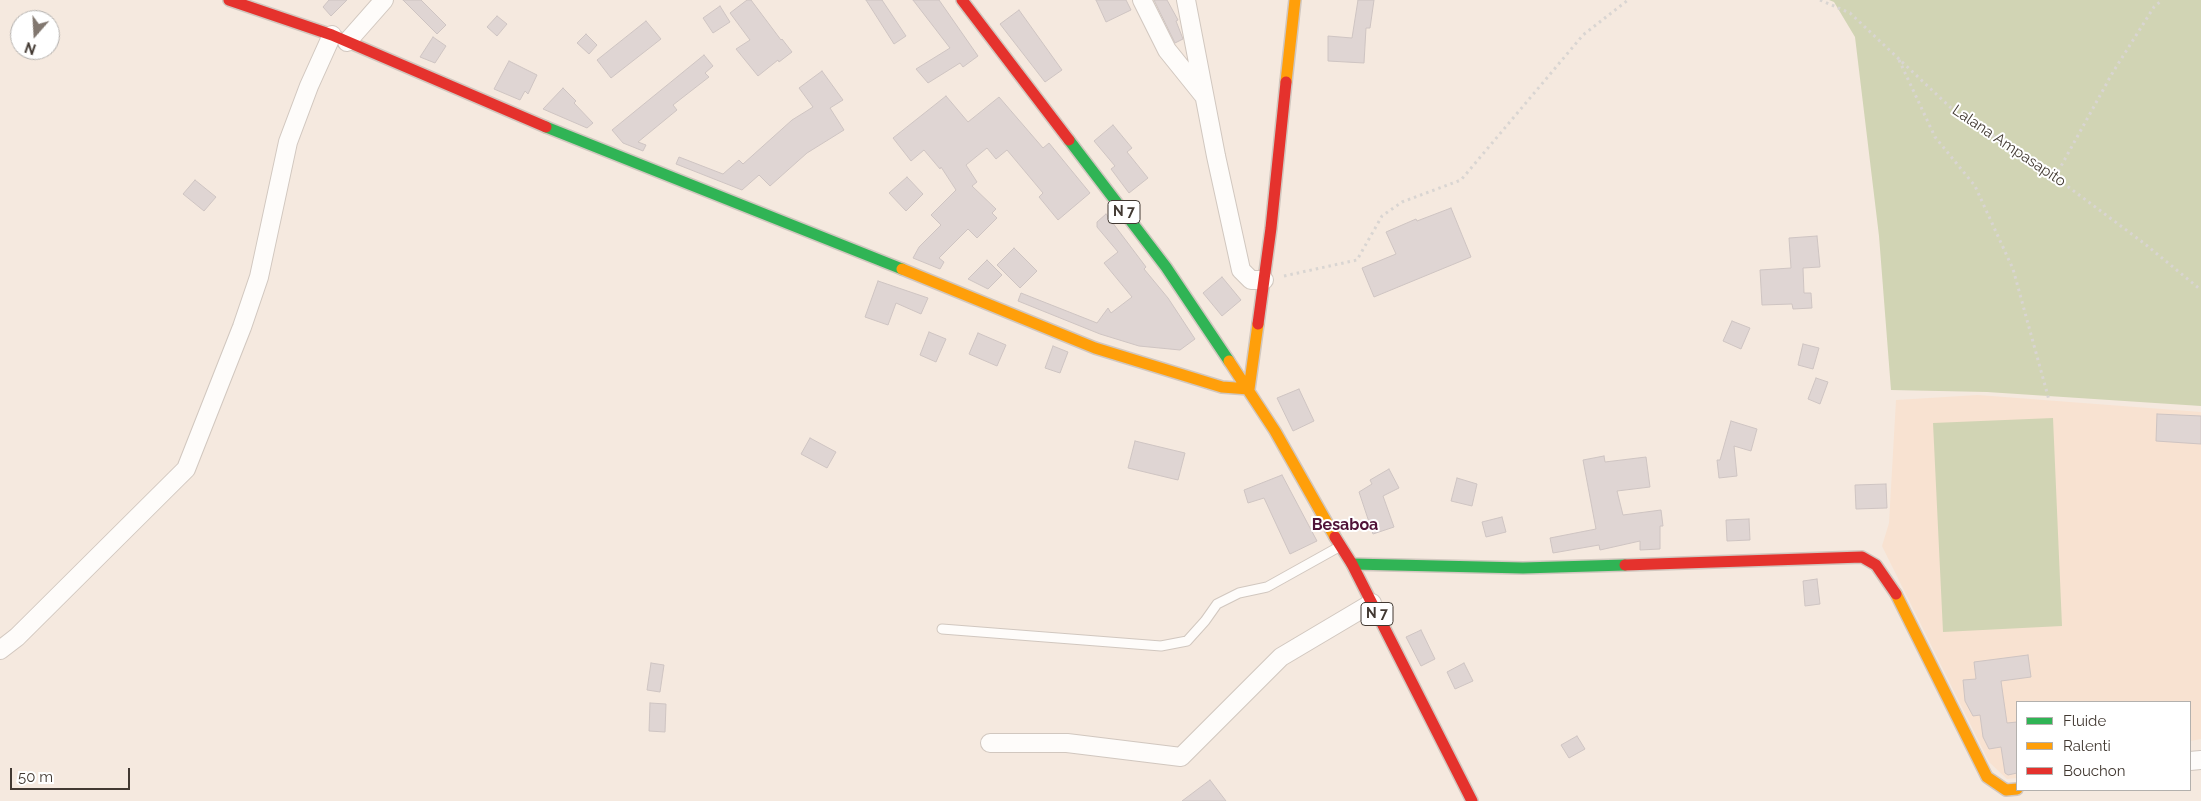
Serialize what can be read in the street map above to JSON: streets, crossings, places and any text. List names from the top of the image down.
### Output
{
  "streets": {
    "street": ["N 7"],
    "path": ["Lalana Ampasapito"]
  },
  "districts": ["Besaboa"],
  "legend": ["Fluide", "Ralenti", "Bouchon"],
  "scale_bar": "50 m",
  "north": "bottom"
}
